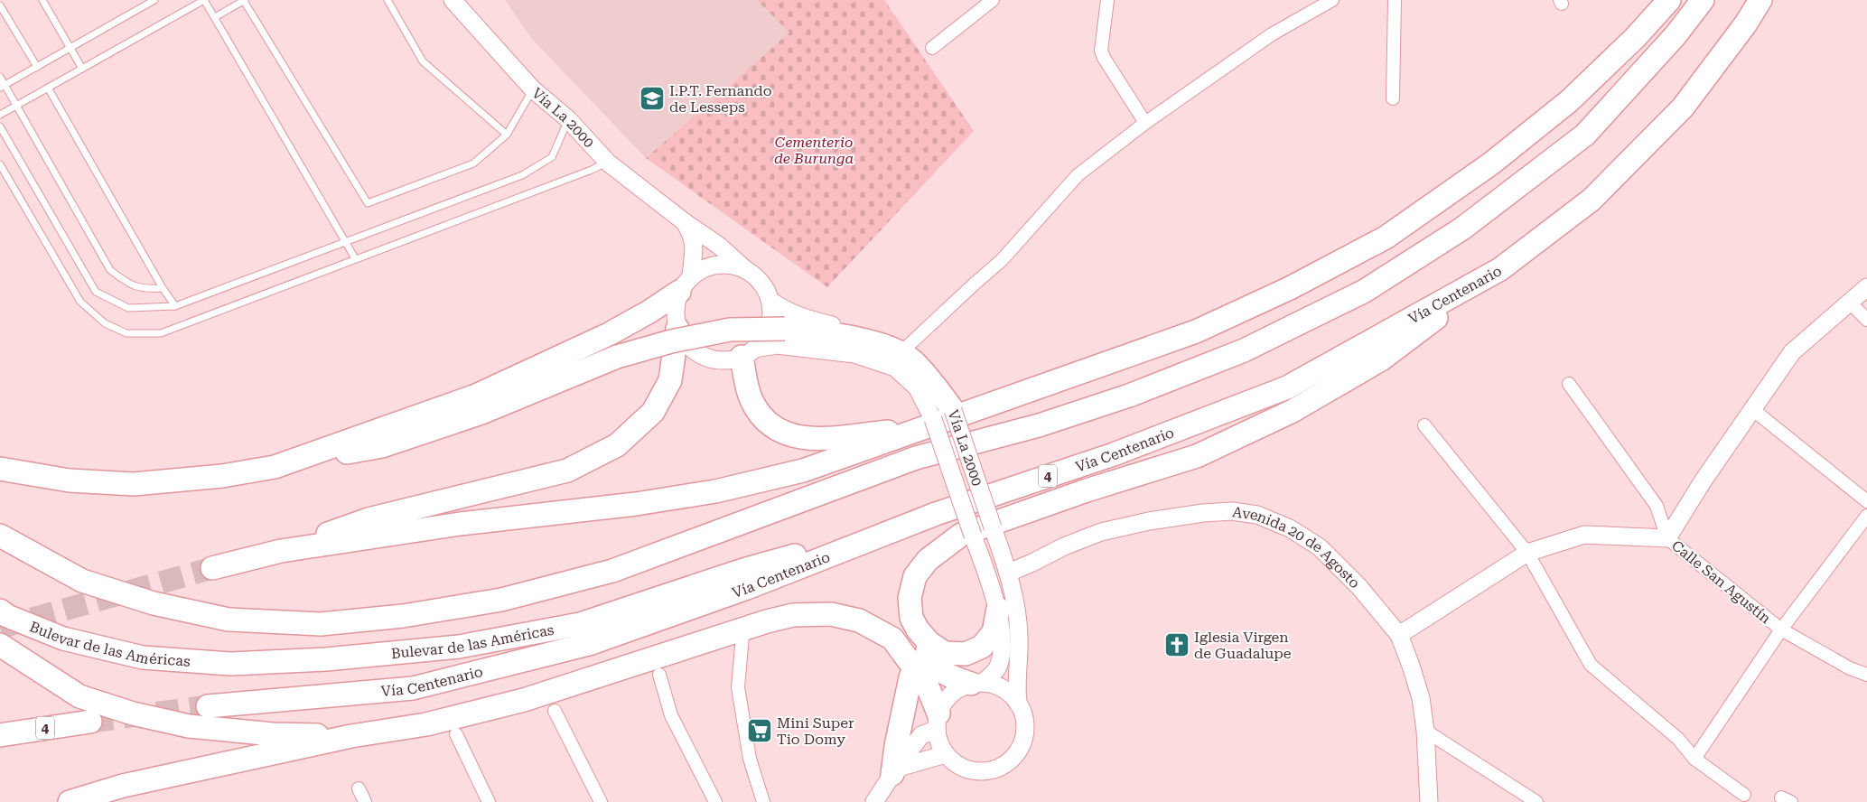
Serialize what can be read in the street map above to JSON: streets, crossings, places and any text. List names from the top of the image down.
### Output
{
  "streets": {
    "highway": ["Vía Centenario", "4", "Bulevar de las Américas"],
    "street": ["Vía La 2000", "Avenida 20 de Agosto", "Calle San Agustín"]
  },
  "crossings": [
    ["Vía La 2000", "Avenida 20 de Agosto"],
    ["Vía Centenario", "Bulevar de las Américas"]
  ],
  "parks": ["Cementerio de Burunga"],
  "places": {
    "school or university": ["I.P.T. Fernando de Lesseps"],
    "church": ["Iglesia Virgen de Guadalupe"],
    "supermarket": ["Mini Super Tio Domy"]
  }
}
